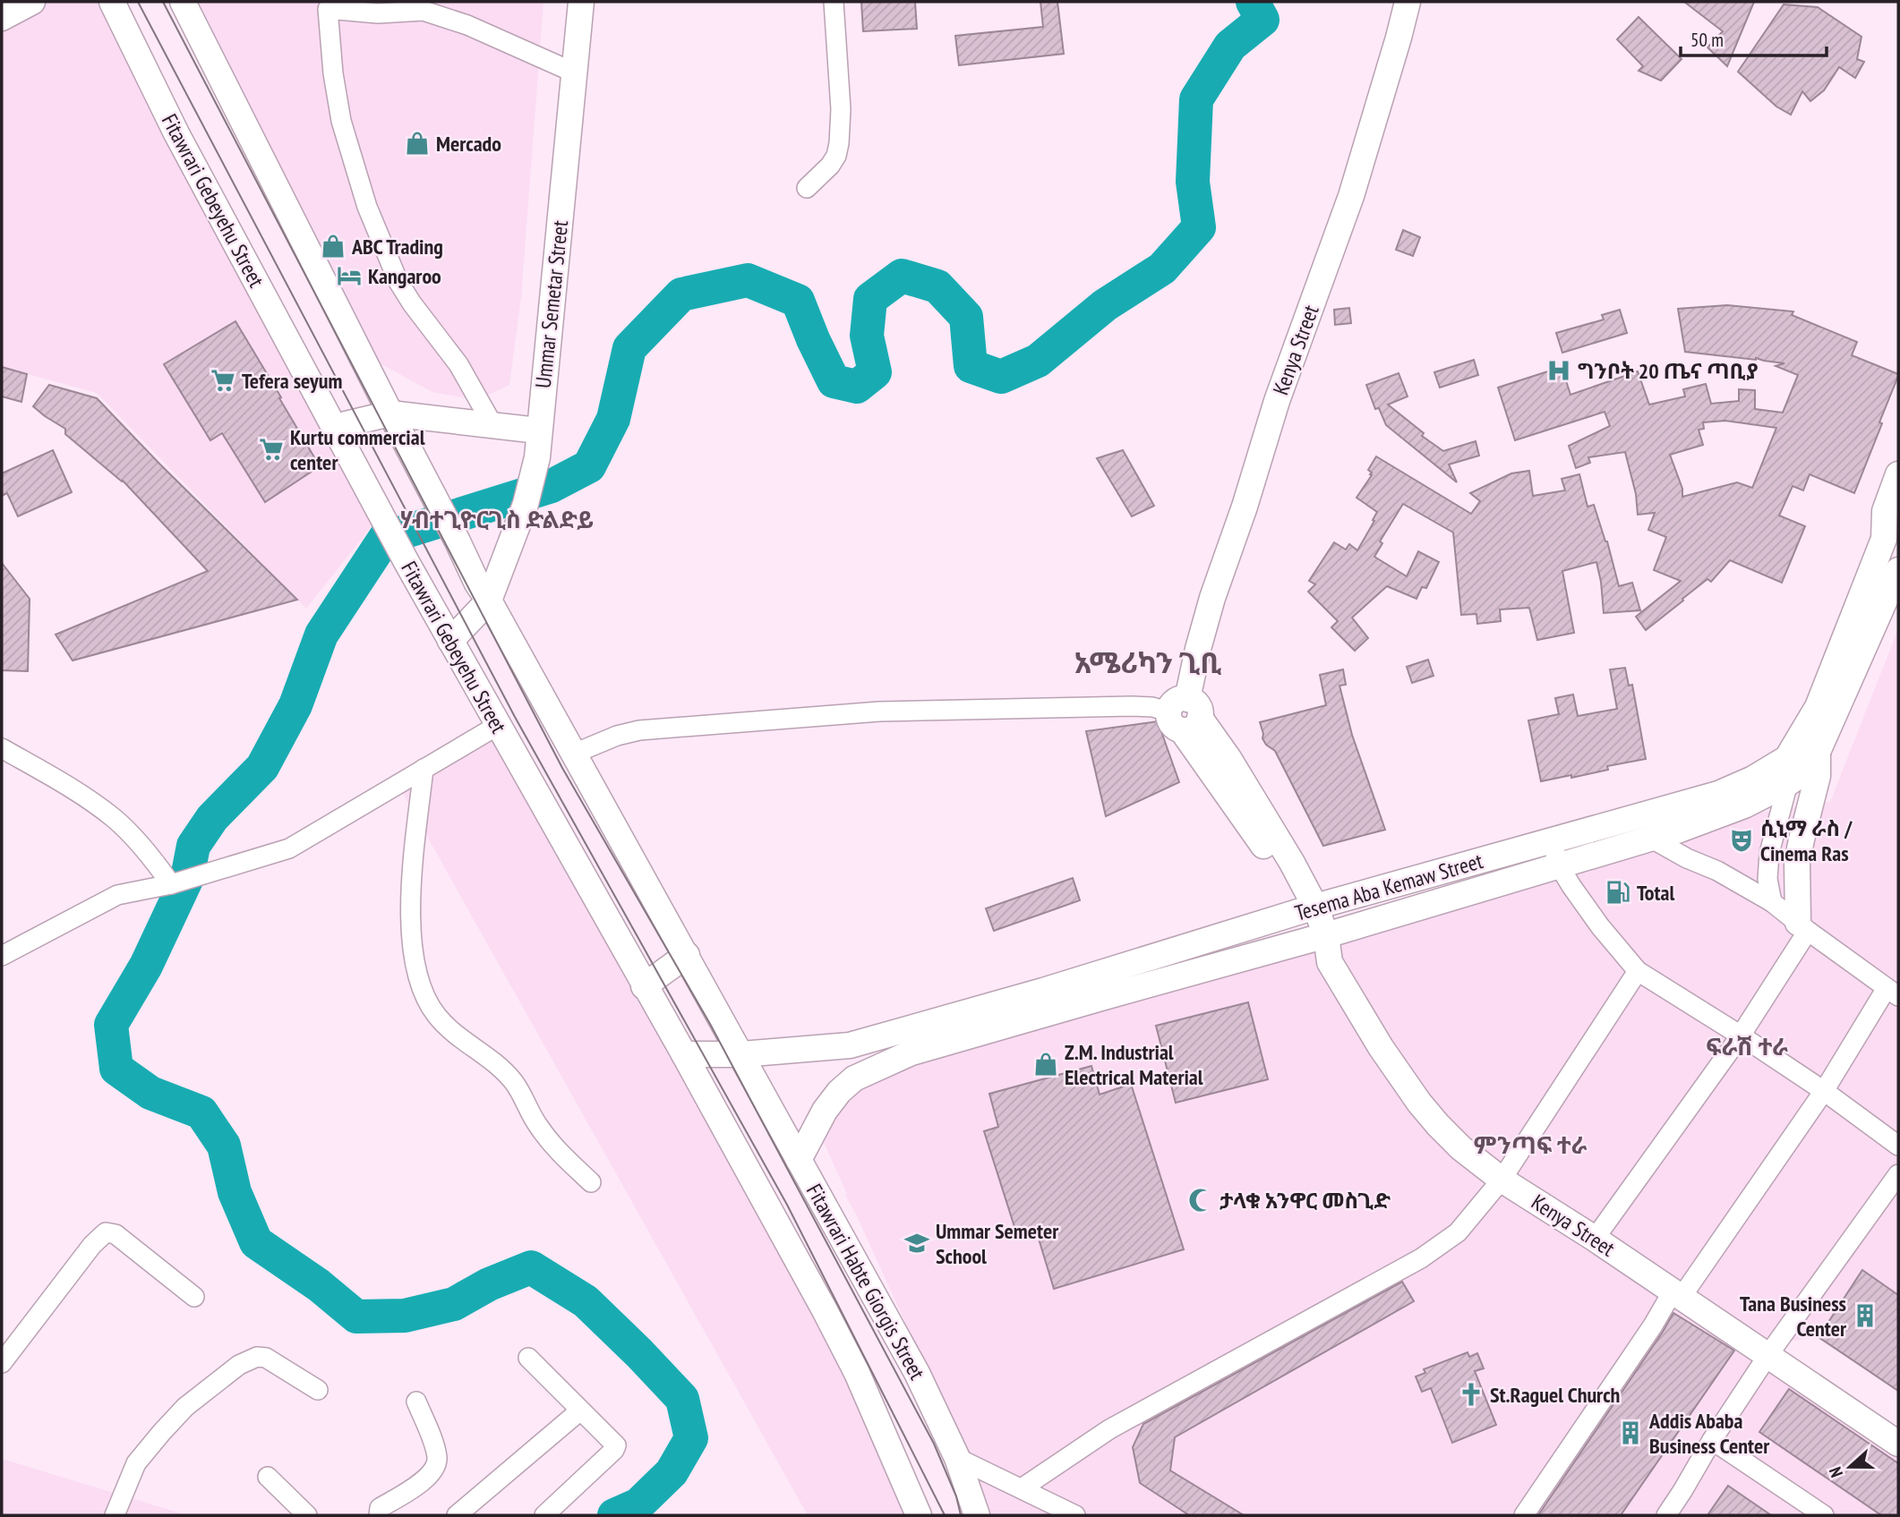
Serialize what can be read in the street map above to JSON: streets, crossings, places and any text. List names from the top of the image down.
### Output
{
  "streets": {
    "main road": [
      "Fitawrari Gebeyehu Street",
      "Ummar Semetar Street",
      "Kenya Street",
      "Tesema Aba Kemaw Street",
      "Fitawrari Habte Giorgis Street"
    ]
  },
  "crossings": [
    ["Fitawrari Gebeyehu Street", "Tesema Aba Kemaw Street"],
    ["Kenya Street", "Tesema Aba Kemaw Street"],
    ["Tesema Aba Kemaw Street", "Fitawrari Habte Giorgis Street"]
  ],
  "districts": [
    "ሃብተጊዮርጊስ ድልድይ",
    "አሜሪካን ጊቢ",
    "ፍራሽ ተራ",
    "ምንጣፍ ተራ"
  ],
  "places": {
    "shop": ["Mercado", "ABC Trading", "Z.M. Industrial Electrical Material"],
    "hotel": ["Kangaroo"],
    "hospital": ["ግንቦት 20 ጤና ጣቢያ"],
    "supermarket": ["Tefera seyum", "Kurtu commercial center"],
    "theatre": ["ሲኒማ ራስ / Cinema Ras"],
    "fuel station": ["Total"],
    "mosque": ["ታላቁ አንዋር መስጊድ"],
    "school or university": ["Ummar Semeter School"],
    "building": ["Tana Business Center", "Addis Ababa Business Center"],
    "church": ["St.Raguel Church"]
  },
  "scale_bar": "50 m",
  "north": "left"
}
